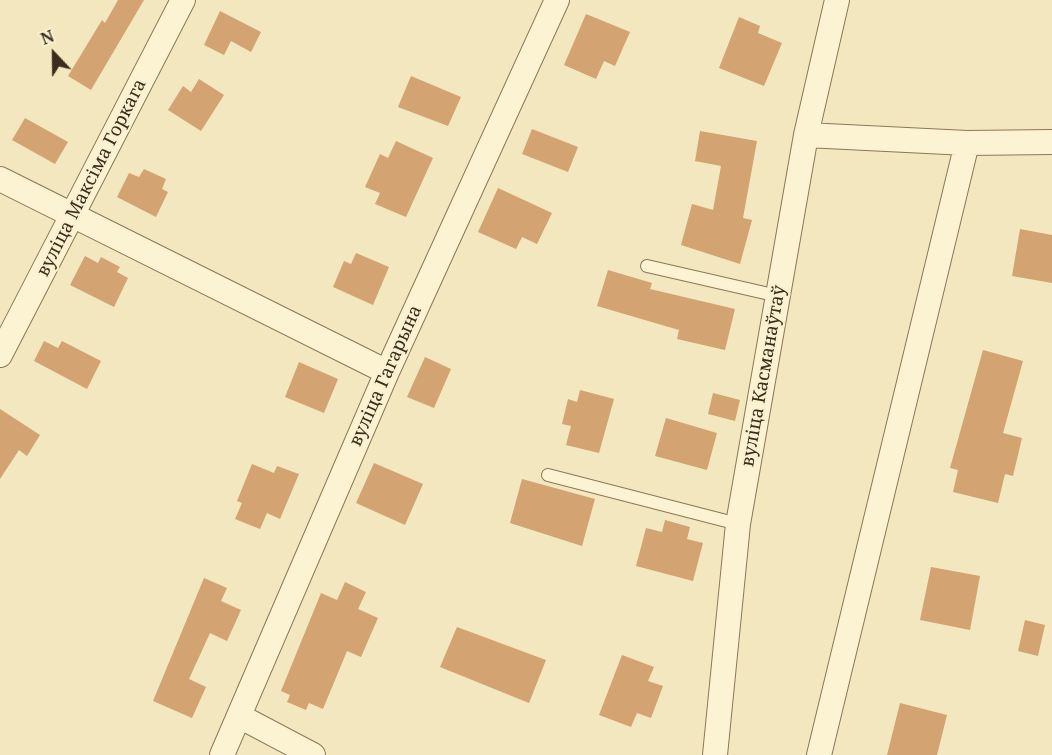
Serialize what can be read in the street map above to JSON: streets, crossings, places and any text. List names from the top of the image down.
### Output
{
  "streets": {
    "street": ["вуліца Максіма Горкага", "вуліца Гагарына", "вуліца Касманаўтаў"]
  },
  "north": "top"
}
